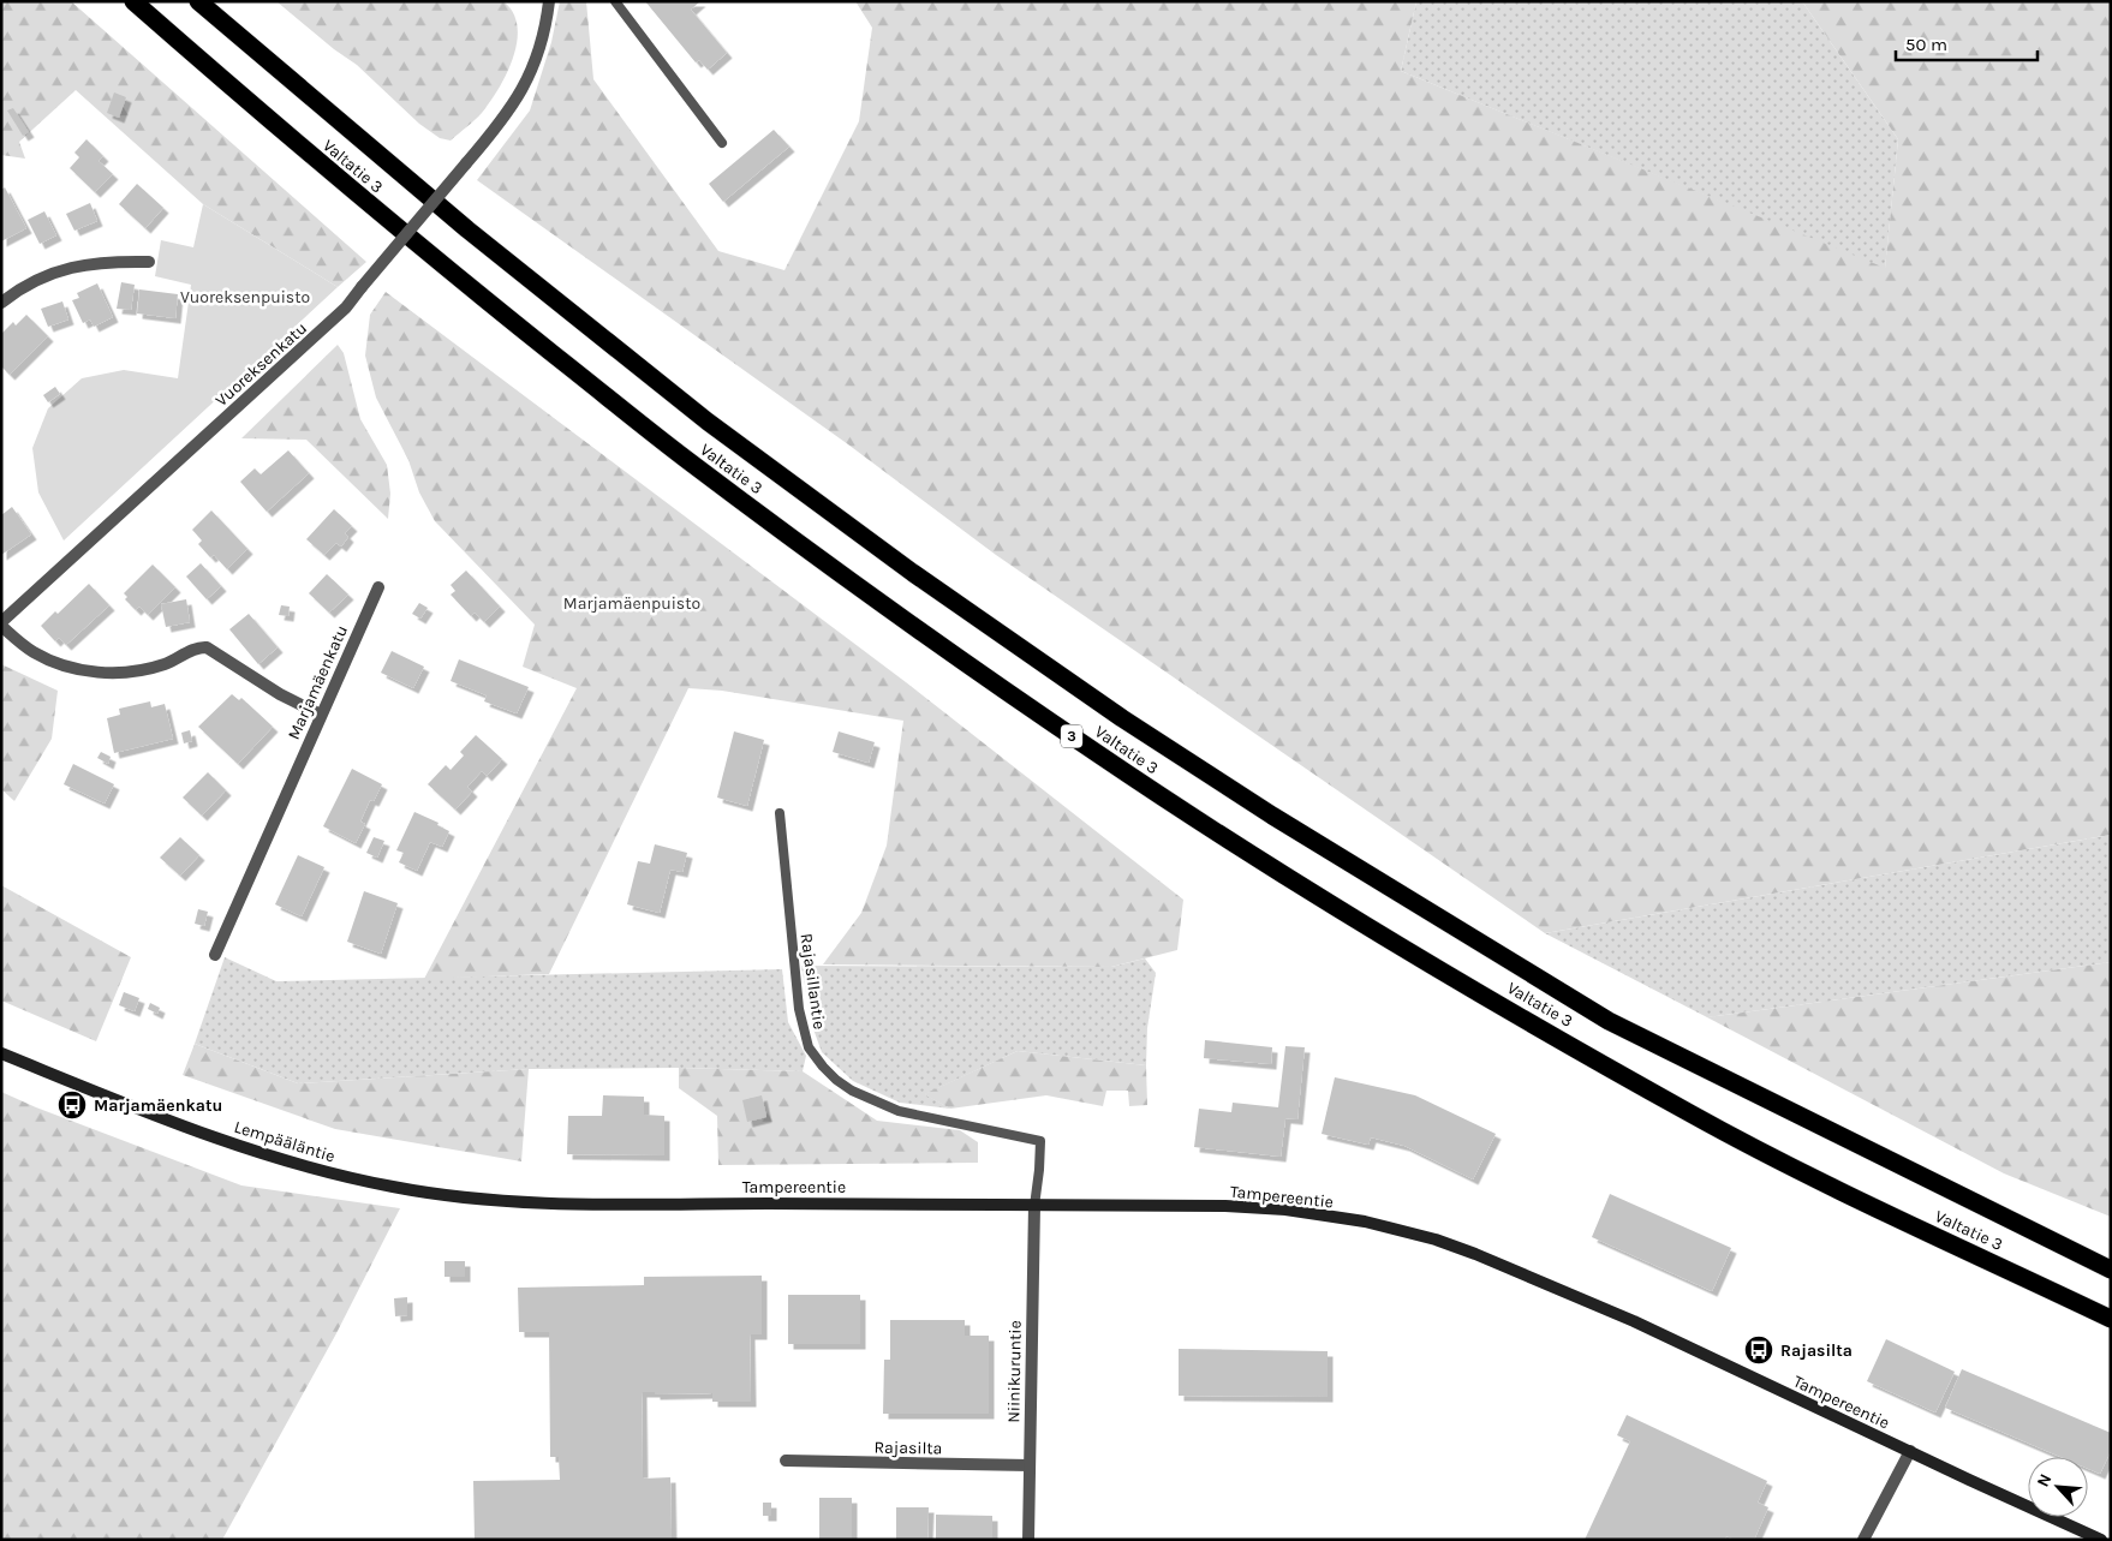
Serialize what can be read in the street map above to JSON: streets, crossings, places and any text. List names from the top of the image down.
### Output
{
  "streets": {
    "highway": ["Valtatie 3", "3"],
    "main road": ["Lempääläntie", "Tampereentie"],
    "street": [
      "Vuoreksenkatu",
      "Marjamäenkatu",
      "Niinikuruntie",
      "Rajasilta"
    ],
    "lane": ["Rajasillantie"]
  },
  "crossings": [
    ["Rajasillantie", "Tampereentie"],
    ["Rajasillantie", "Niinikuruntie"],
    ["Lempääläntie", "Tampereentie"],
    ["Tampereentie", "Niinikuruntie"],
    ["Niinikuruntie", "Rajasilta"]
  ],
  "parks": ["Vuoreksenpuisto", "Marjamäenpuisto"],
  "places": {
    "bus stop": ["Marjamäenkatu", "Rajasilta"]
  },
  "scale_bar": "50 m",
  "north": "top left"
}
